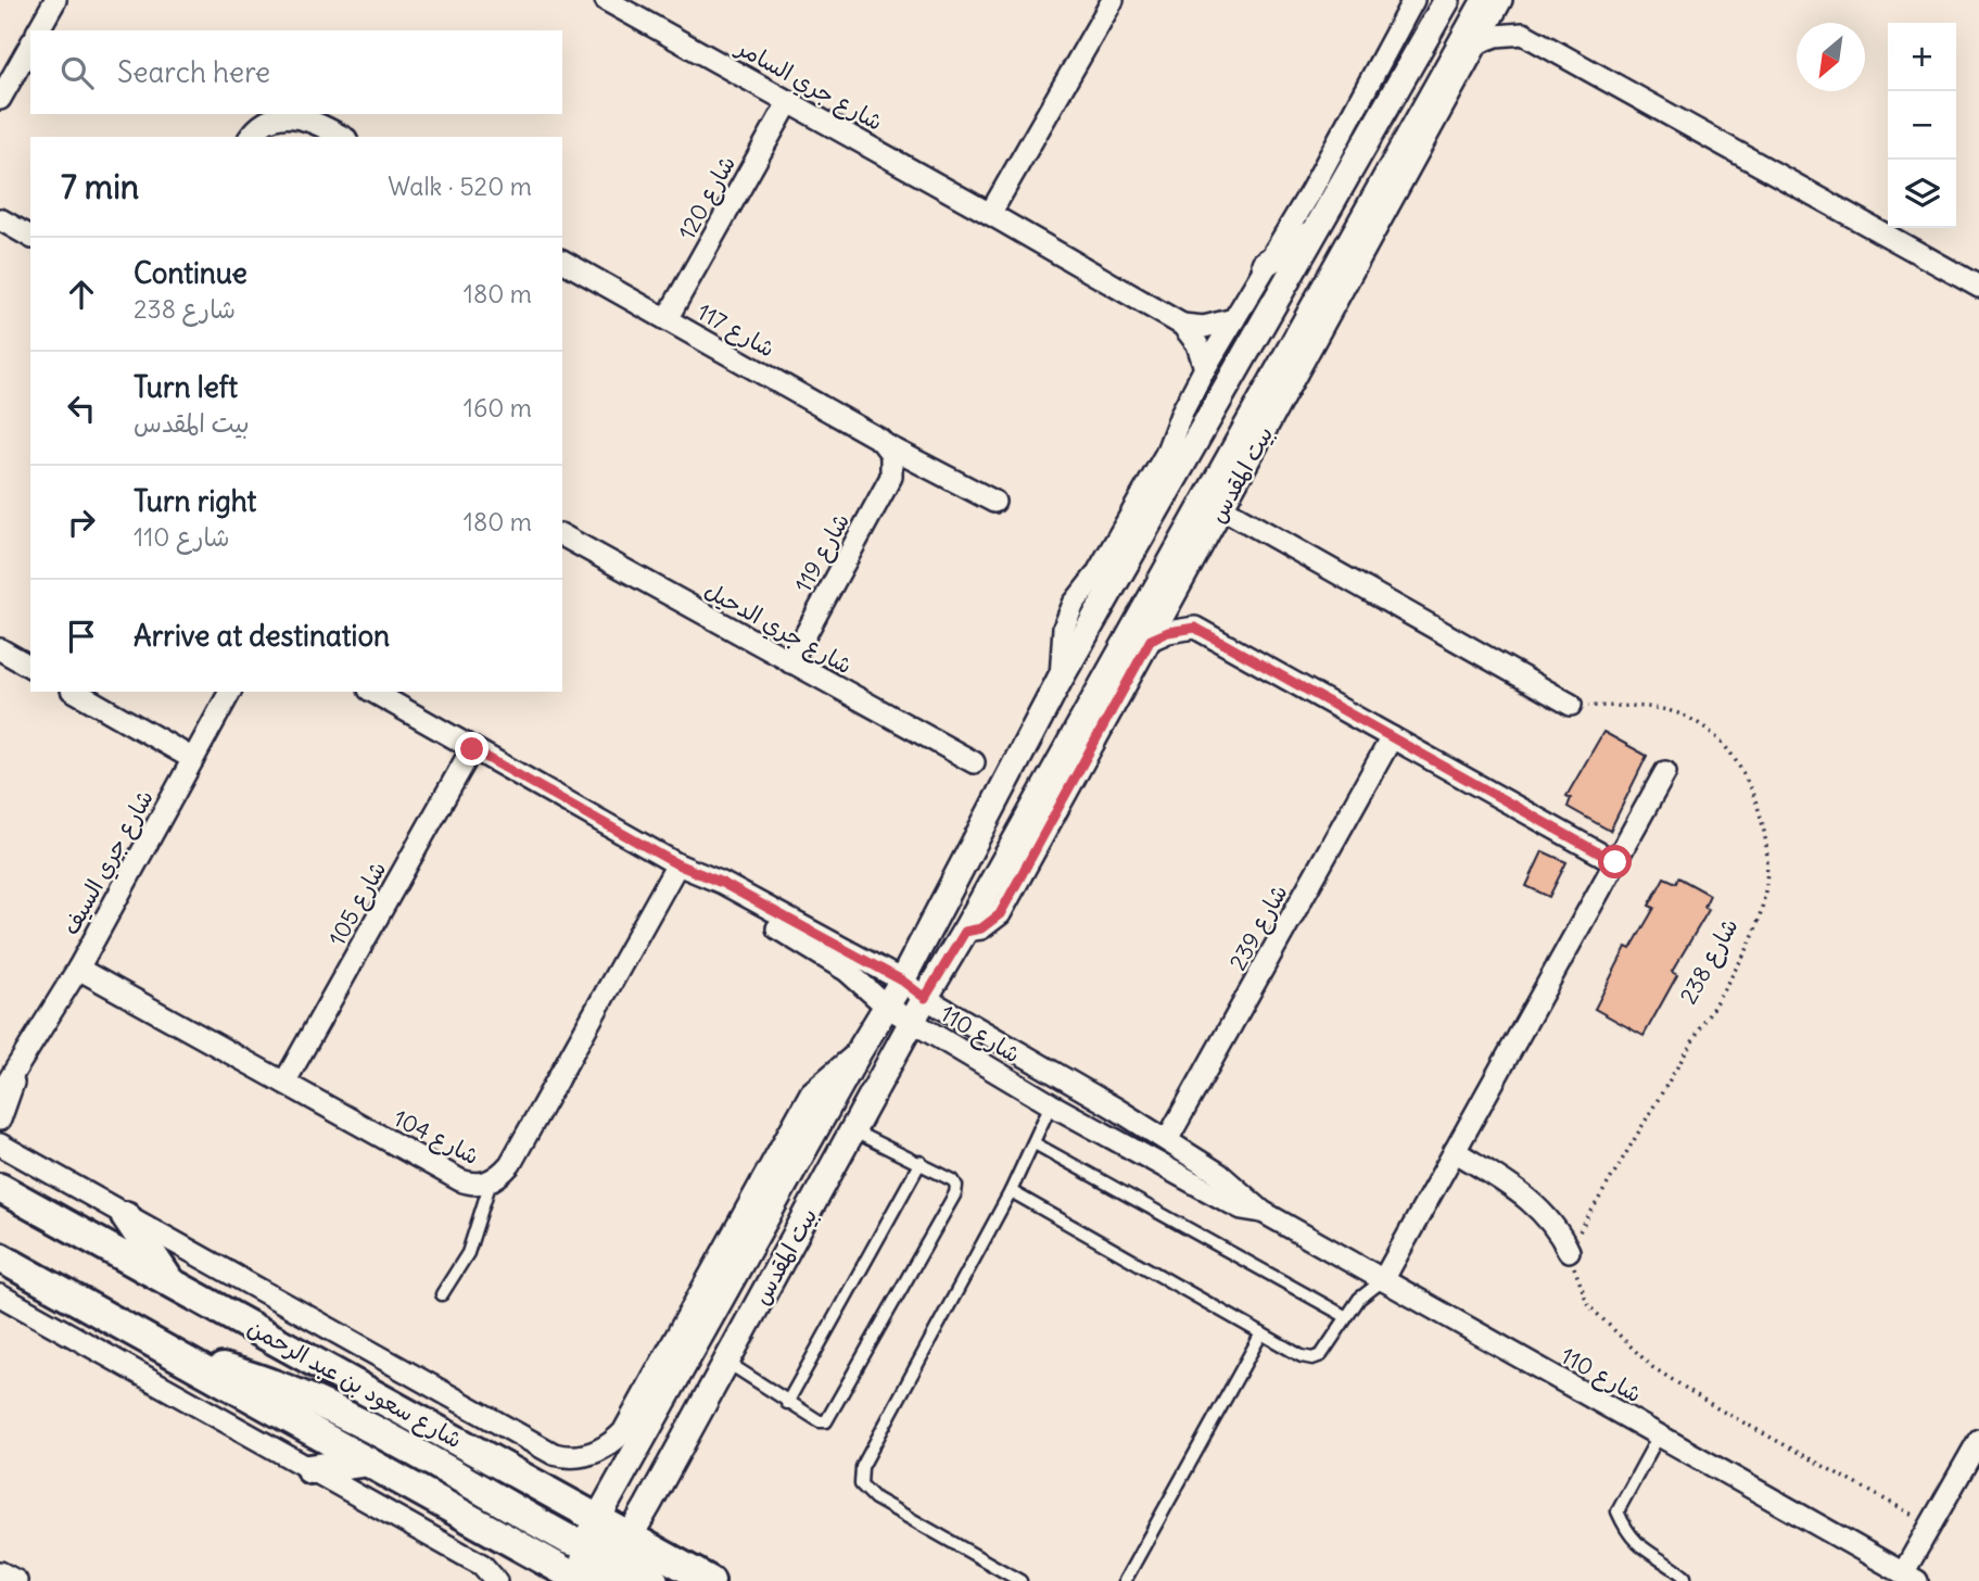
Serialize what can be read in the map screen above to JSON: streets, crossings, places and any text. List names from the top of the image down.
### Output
{
  "streets": {
    "main road": ["شارع سعود بن عبد الرحمن"],
    "street": [
      "شارع جري السامر",
      "شارع 120",
      "شارع 117",
      "بيت المقدس",
      "شارع 119",
      "شارع جري الدحيل",
      "شارع جري السيف",
      "شارع 105",
      "شارع 239",
      "شارع 110",
      "شارع 104"
    ],
    "path": ["شارع 238"]
  },
  "crossings": [
    ["شارع جري السامر", "شارع 120"],
    ["شارع جري السامر", "بيت المقدس"],
    ["شارع 120", "شارع 117"],
    ["شارع 117", "شارع 119"],
    ["بيت المقدس", "شارع 110"],
    ["بيت المقدس", "شارع سعود بن عبد الرحمن"],
    ["شارع 119", "شارع جري الدحيل"],
    ["شارع جري السيف", "شارع 104"],
    ["شارع 105", "شارع 110"],
    ["شارع 105", "شارع 104"],
    ["شارع 239", "شارع 110"],
    ["شارع 110", "شارع 104"]
  ],
  "north": "bottom left",
  "page": {
    "map_buttons": ["+", "−"],
    "search": "Search here",
    "heading": ["7 min", "Walk · 520 m"],
    "list": [
      ["Continue", "شارع 238", "180 m"],
      ["Turn left", "بيت المقدس", "160 m"],
      ["Turn right", "شارع 110", "180 m"],
      "Arrive at destination"
    ]
  }
}
